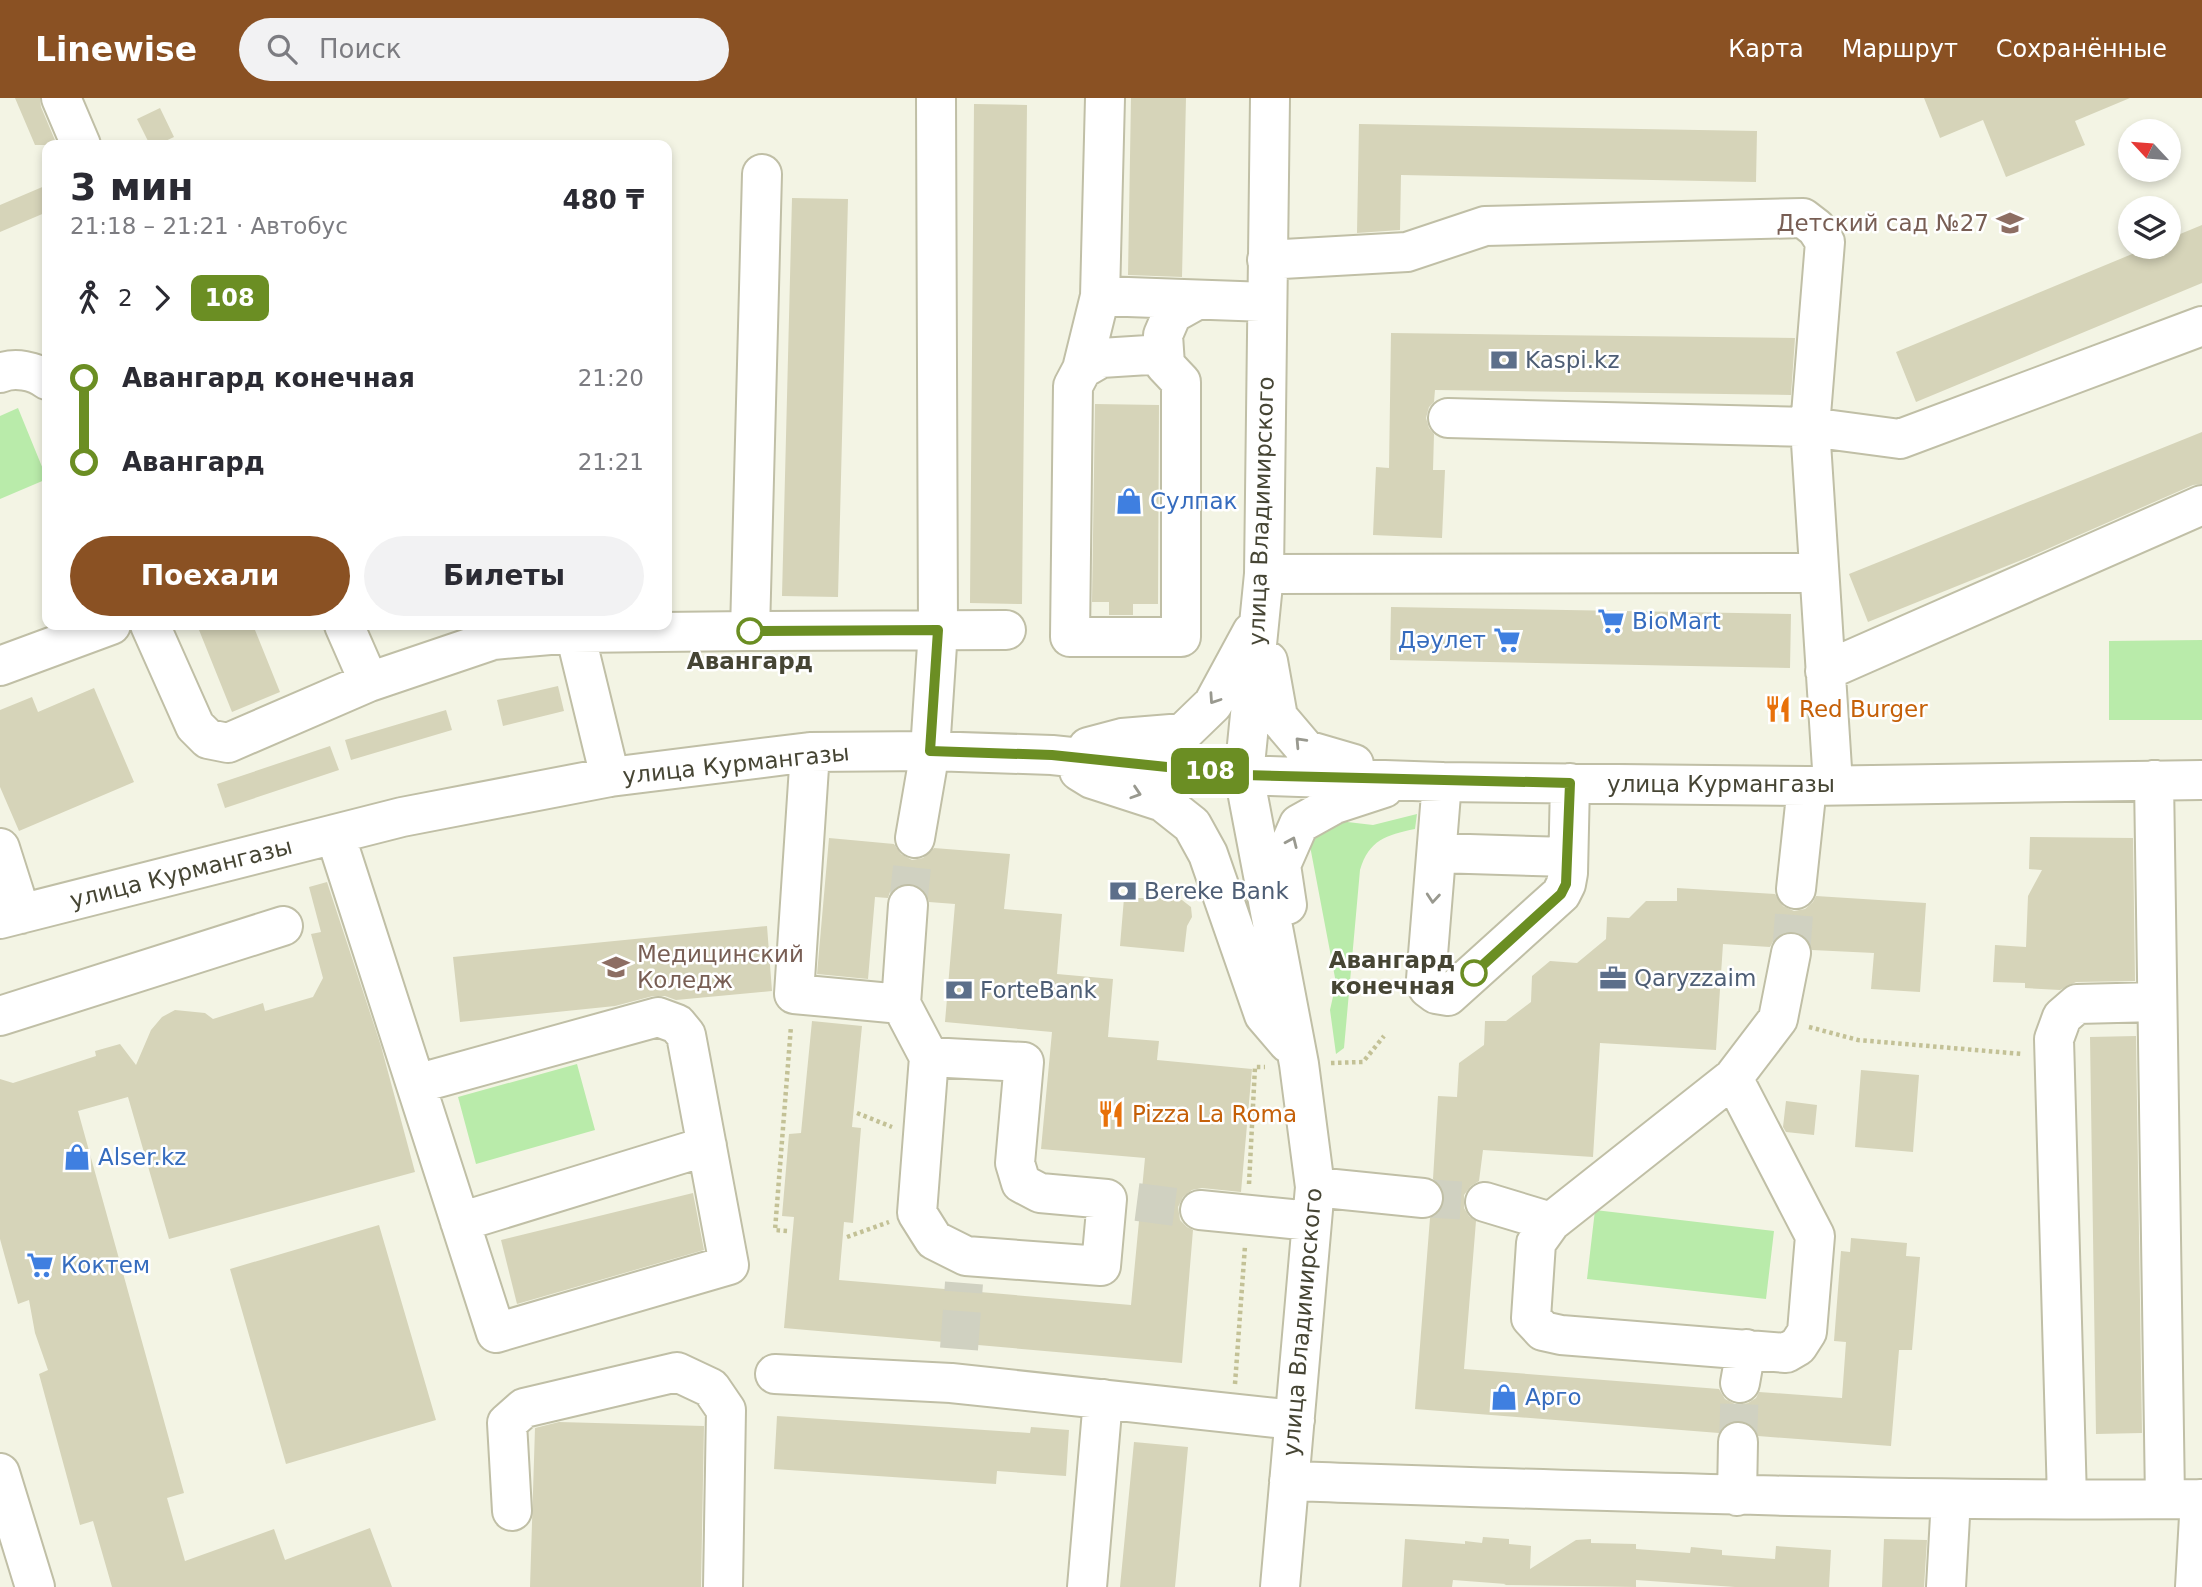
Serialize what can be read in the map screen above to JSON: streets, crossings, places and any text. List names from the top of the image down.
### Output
{
  "streets": {
    "street": ["улица Владимирского", "улица Курмангазы"]
  },
  "crossings": [
    ["улица Владимирского", "улица Курмангазы"]
  ],
  "places": {
    "school or university": ["Детский сад №27", "Медицинский Коледж"],
    "bank": ["Kaspi.kz", "Bereke Bank", "ForteBank"],
    "shop": ["Сулпак", "Alser.kz", "Арго"],
    "supermarket": ["BioMart", "Дәулет", "Коктем"],
    "other": ["Авангард", "Авангард конечная"],
    "restaurant": ["Red Burger", "Pizza La Roma"],
    "office": ["Qaryzzaim"]
  },
  "lines": ["bus line 108"],
  "north": "top left",
  "page": {
    "header": "Linewise",
    "search": "Поиск",
    "nav": ["Карта", "Маршрут", "Сохранённые"],
    "on_map": "108",
    "heading": ["3 мин", "21:18 – 21:21 · Автобус", "480 ₸"],
    "legs": ["2", "108"],
    "list": [
      {
        "name": "Авангард конечная",
        "value": "21:20"
      },
      {
        "name": "Авангард",
        "value": "21:21"
      }
    ],
    "buttons": ["Поехали", "Билеты"]
  }
}
